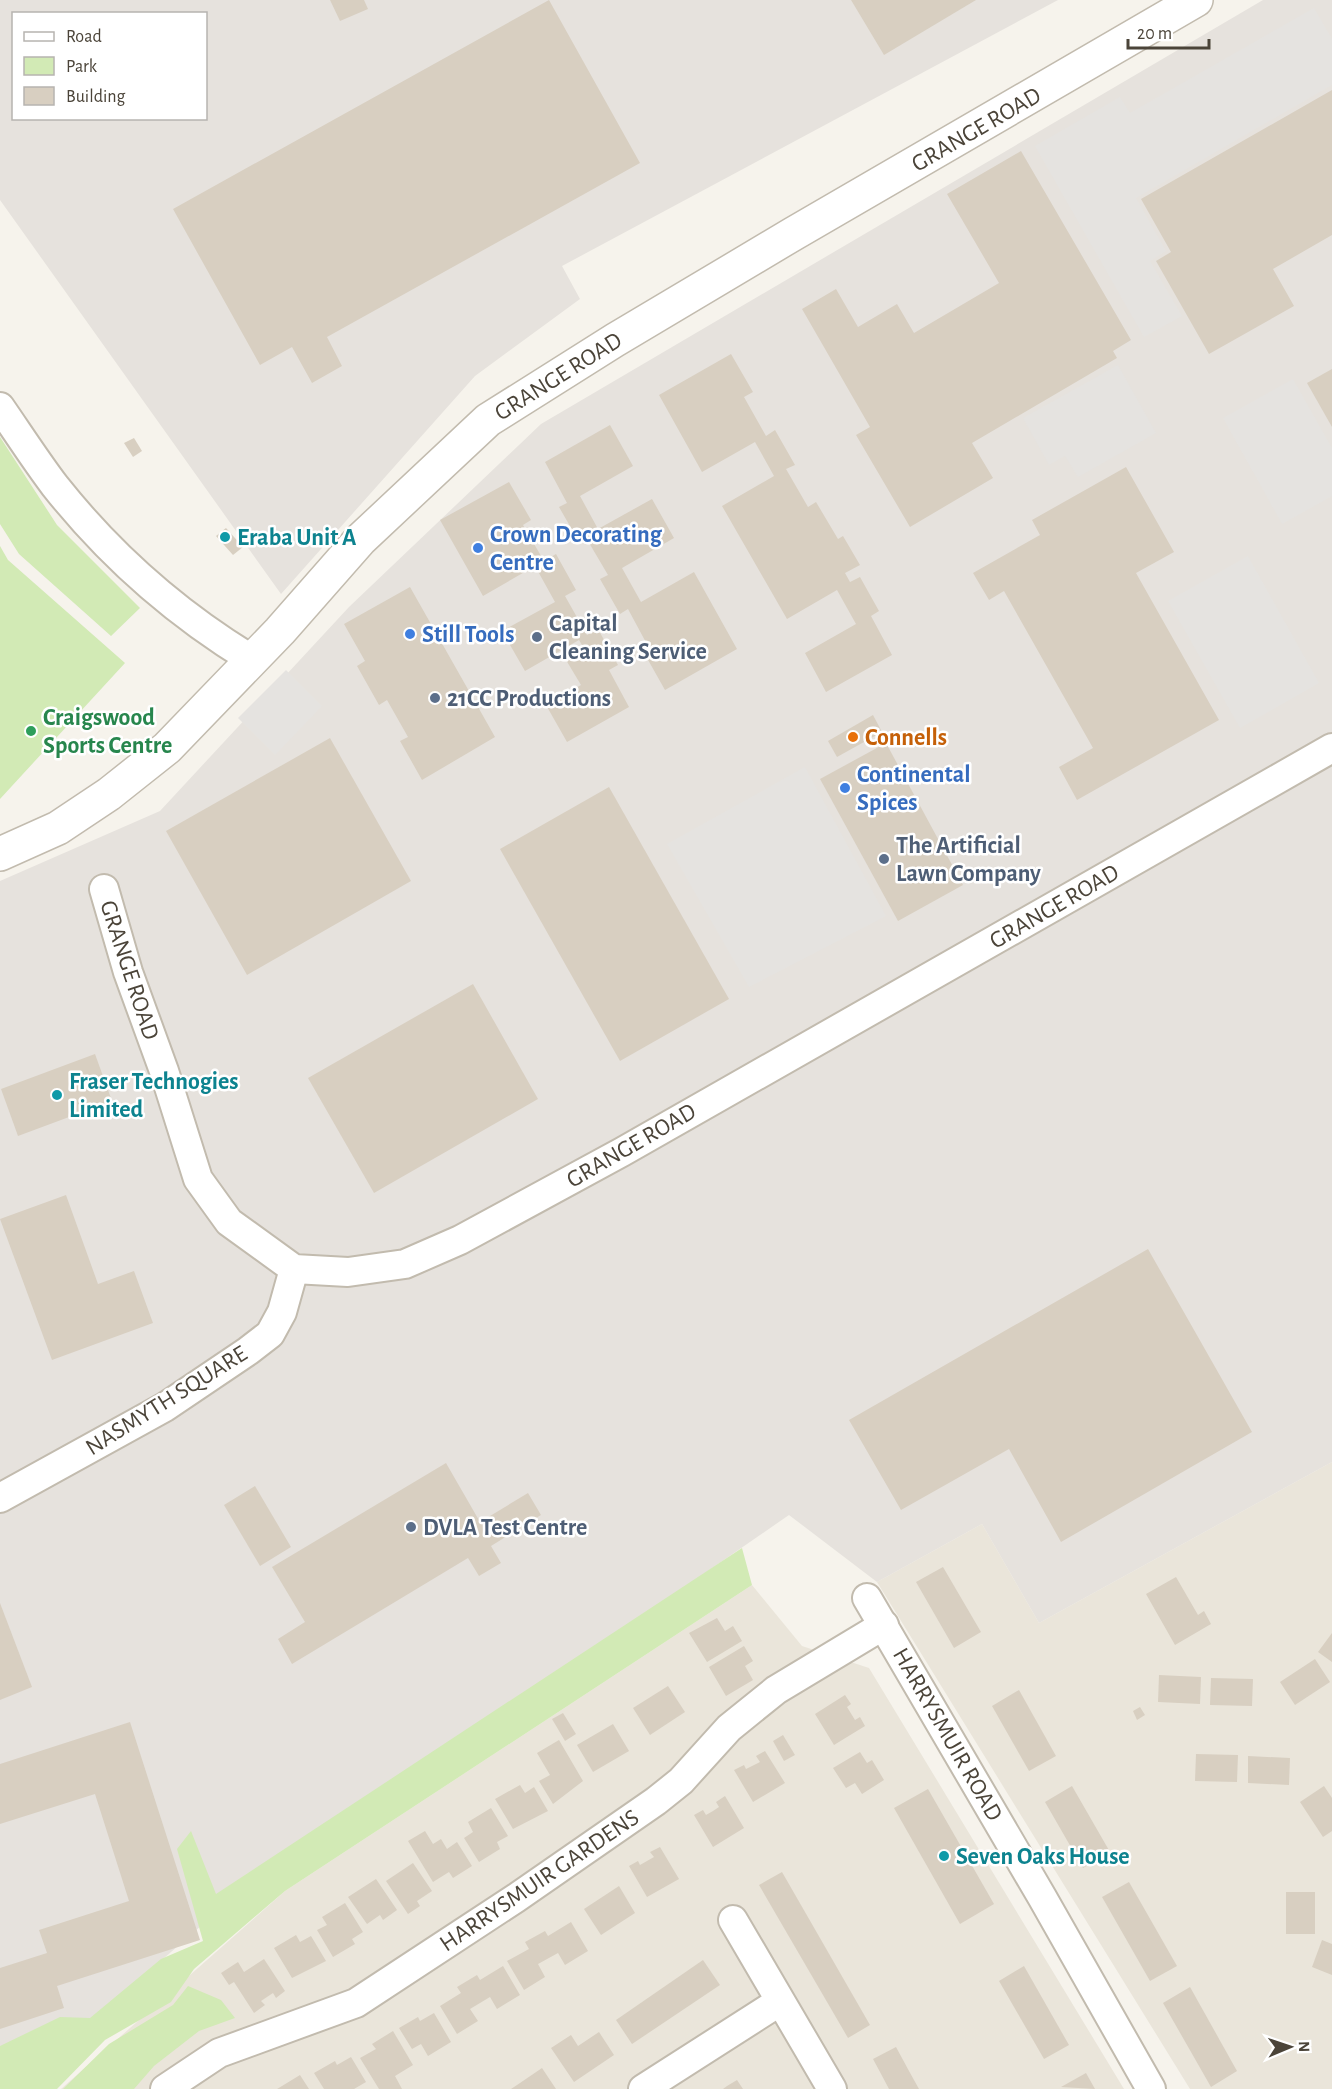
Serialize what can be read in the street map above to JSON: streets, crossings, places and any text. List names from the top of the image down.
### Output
{
  "streets": {
    "street": [
      "GRANGE ROAD",
      "NASMYTH SQUARE",
      "HARRYSMUIR ROAD",
      "HARRYSMUIR GARDENS"
    ]
  },
  "crossings": [
    ["GRANGE ROAD", "NASMYTH SQUARE"],
    ["HARRYSMUIR ROAD", "HARRYSMUIR GARDENS"]
  ],
  "places": [
    "Eraba Unit A",
    "Crown Decorating Centre",
    "Still Tools",
    "Capital Cleaning Service",
    "21CC Productions",
    "Craigswood Sports Centre",
    "Connells",
    "Continental Spices",
    "The Artificial Lawn Company",
    "Fraser Technogies Limited",
    "DVLA Test Centre",
    "Seven Oaks House"
  ],
  "legend": ["Road", "Park", "Building"],
  "scale_bar": "20 m",
  "north": "right"
}
